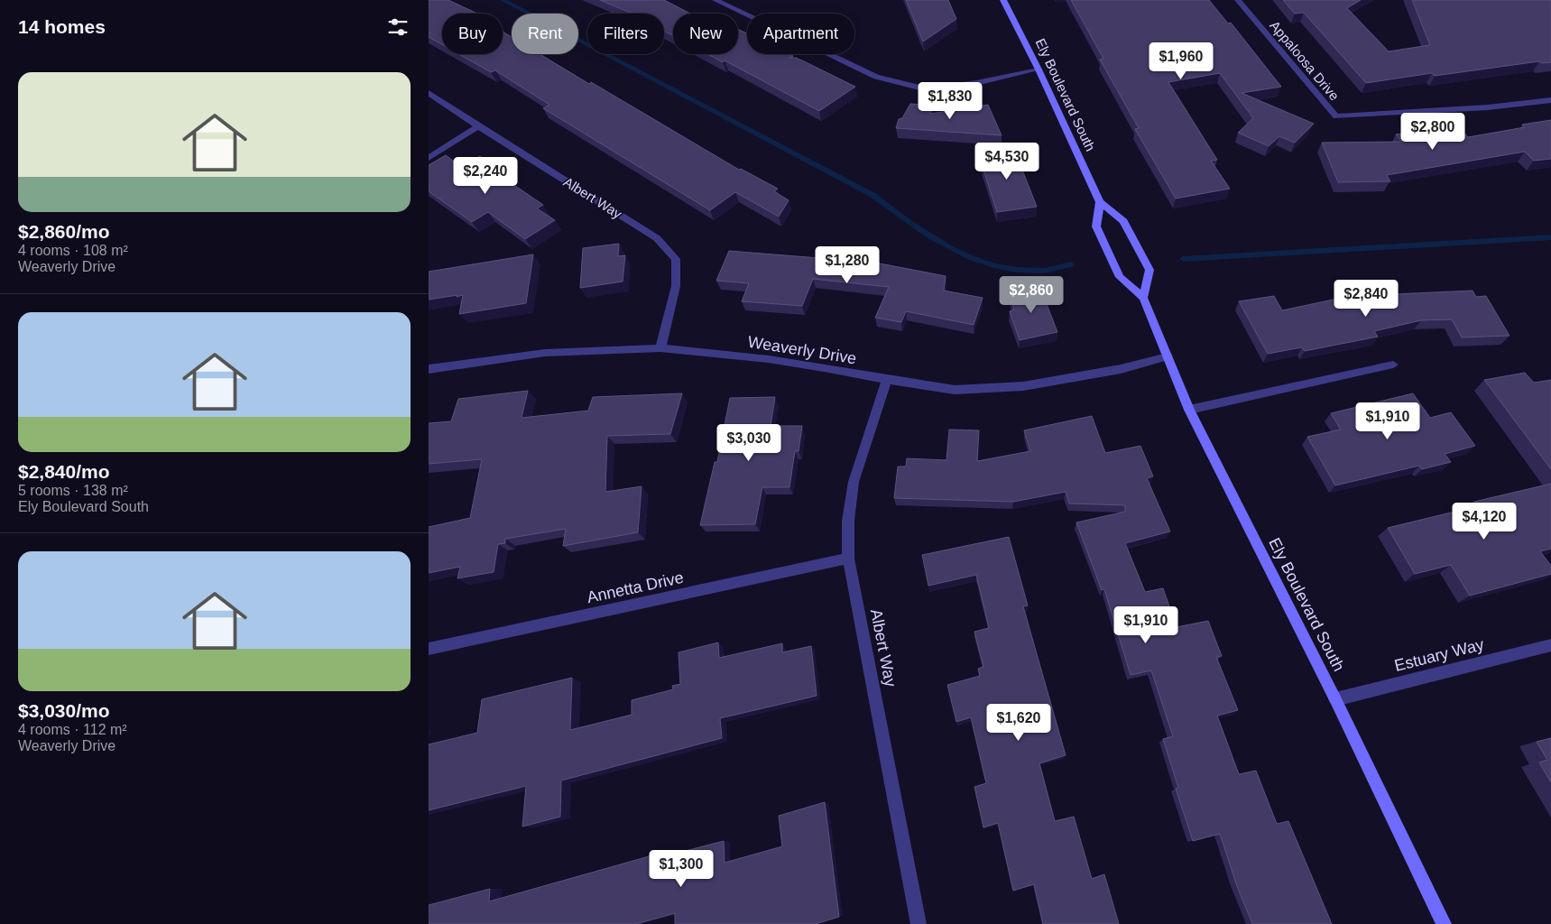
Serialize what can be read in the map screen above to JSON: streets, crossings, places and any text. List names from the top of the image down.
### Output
{
  "streets": {
    "main road": ["Ely Boulevard South"],
    "street": [
      "Appaloosa Drive",
      "Albert Way",
      "Weaverly Drive",
      "Annetta Drive",
      "Estuary Way"
    ]
  },
  "crossings": [
    ["Ely Boulevard South", "Weaverly Drive"],
    ["Ely Boulevard South", "Estuary Way"],
    ["Albert Way", "Weaverly Drive"],
    ["Albert Way", "Annetta Drive"]
  ],
  "page": {
    "heading": "14 homes",
    "chip": [
      "Buy",
      "Rent",
      "Filters",
      "New",
      "Apartment"
    ],
    "price": [
      "$1,960",
      "$1,830",
      "$2,800",
      "$4,530",
      "$2,240",
      "$1,280",
      "$2,860",
      "$2,840",
      "$1,910",
      "$3,030",
      "$4,120",
      "$1,910",
      "$1,620",
      "$1,300"
    ],
    "list": [
      {
        "name": "$2,860/mo",
        "note": "4 rooms · 108 m² · Weaverly Drive"
      },
      {
        "name": "$2,840/mo",
        "note": "5 rooms · 138 m² · Ely Boulevard South"
      },
      {
        "name": "$3,030/mo",
        "note": "4 rooms · 112 m² · Weaverly Drive"
      }
    ]
  }
}
